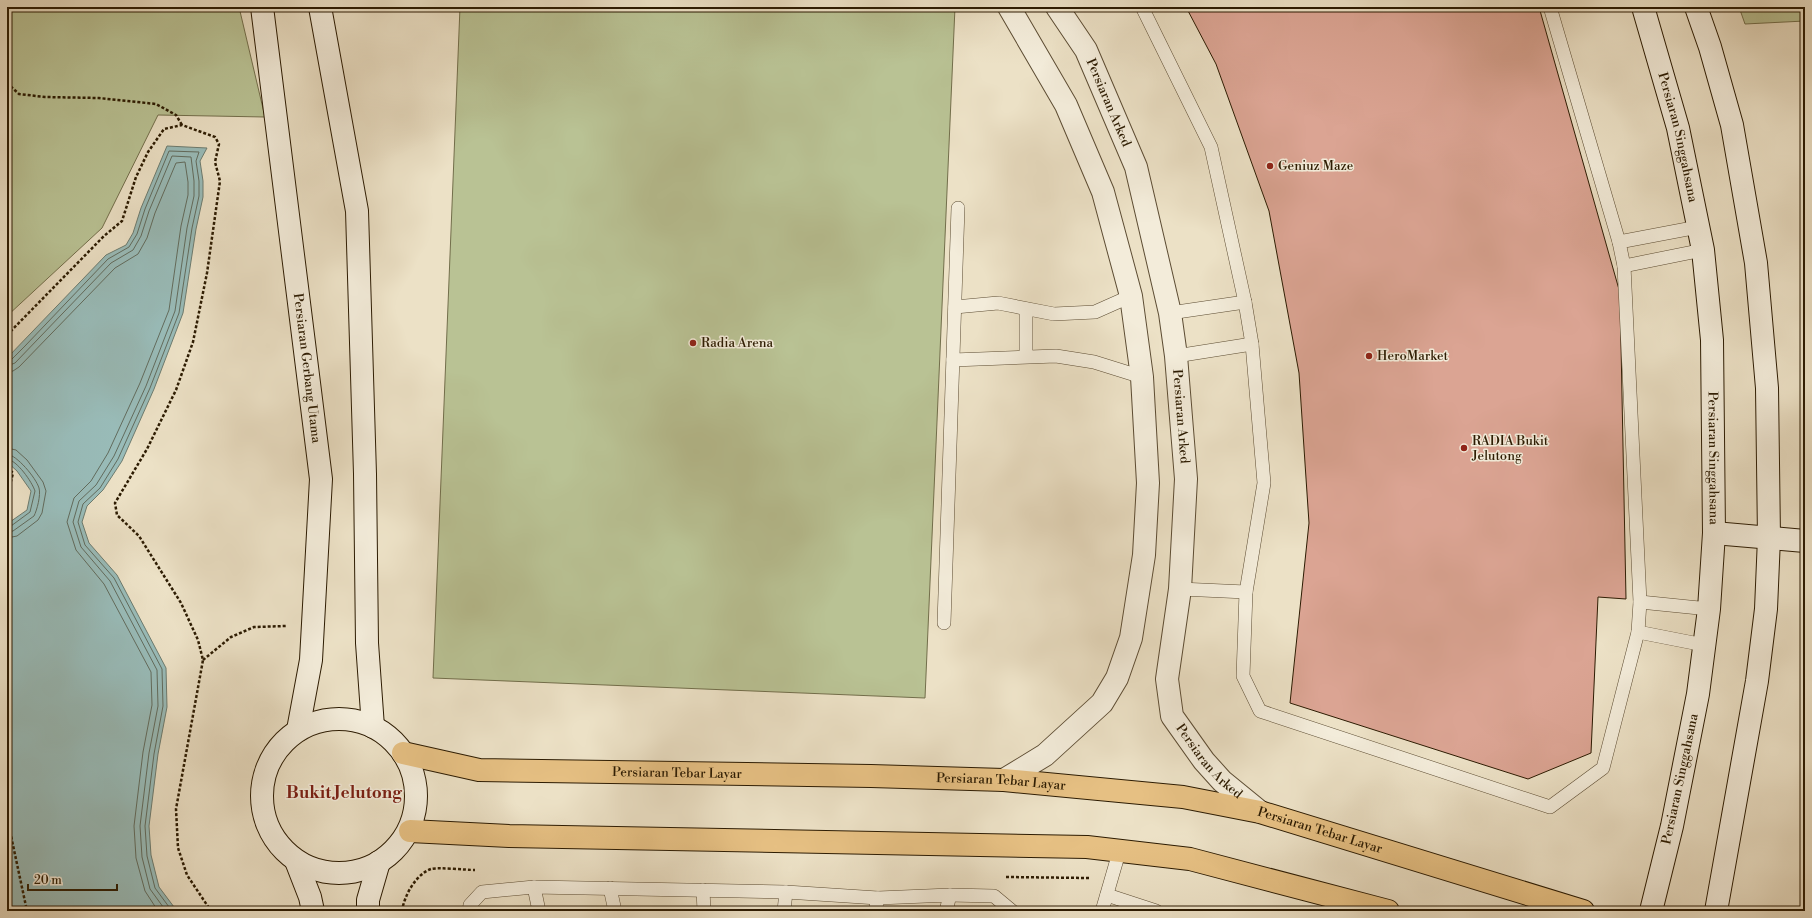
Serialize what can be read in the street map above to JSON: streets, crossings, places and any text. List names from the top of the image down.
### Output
{
  "streets": {
    "main road": ["Persiaran Tebar Layar"],
    "street": ["Persiaran Arked", "Persiaran Singgahsana", "Persiaran Gerbang Utama"]
  },
  "crossings": [
    ["Persiaran Arked", "Persiaran Tebar Layar"]
  ],
  "districts": ["Bukit Jelutong"],
  "places": [
    "Geniuz Maze",
    "Radia Arena",
    "HeroMarket",
    "RADIA Bukit Jelutong"
  ],
  "scale_bar": "20 m"
}
